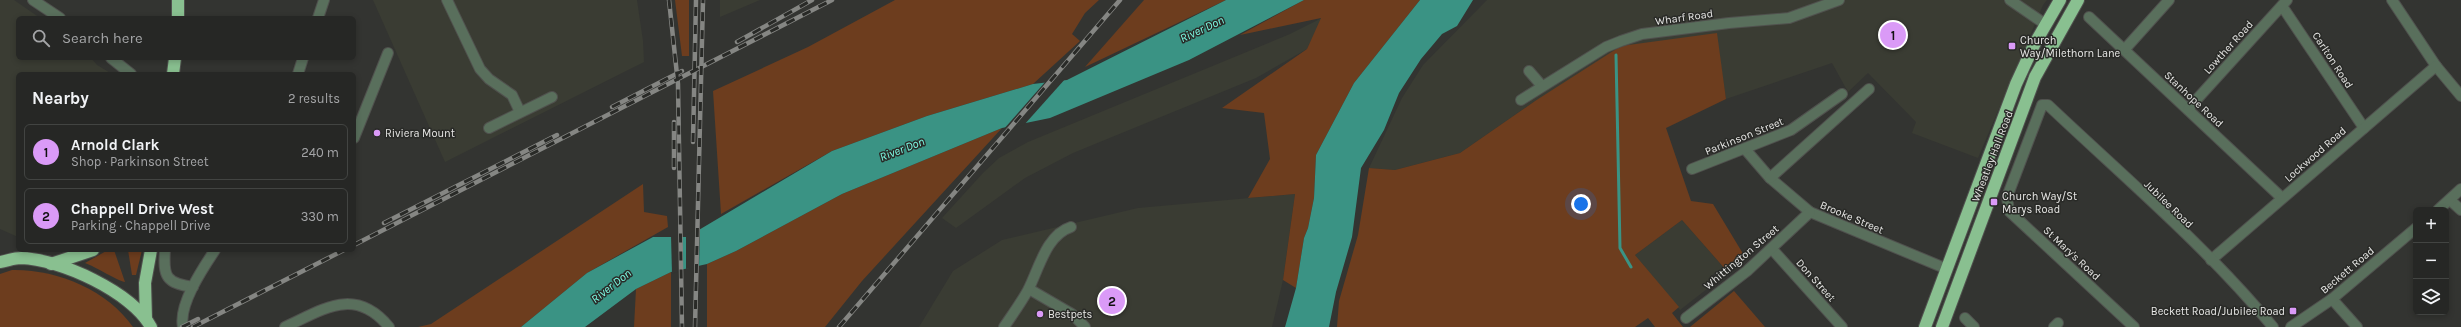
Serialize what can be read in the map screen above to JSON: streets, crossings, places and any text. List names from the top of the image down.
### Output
{
  "streets": {
    "highway": ["Wheatley Hall Road"],
    "street": [
      "Wharf Road",
      "Lowther Road",
      "Carlton Road",
      "Stanhope Road",
      "Parkinson Street",
      "Lockwood Road",
      "Jubilee Road",
      "Brooke Street",
      "St Mary's Road",
      "Whittington Street",
      "Beckett Road",
      "Don Street"
    ]
  },
  "crossings": [
    ["Lowther Road", "Carlton Road"],
    ["Lowther Road", "Stanhope Road"],
    ["Carlton Road", "Lockwood Road"],
    ["Stanhope Road", "Lockwood Road"],
    ["Parkinson Street", "Brooke Street"],
    ["Lockwood Road", "Jubilee Road"],
    ["Wheatley Hall Road", "Brooke Street"],
    ["Jubilee Road", "St Mary's Road"],
    ["Brooke Street", "Whittington Street"],
    ["Whittington Street", "Don Street"]
  ],
  "water": ["River Don"],
  "places": {
    "transit": ["Church Way/Milethorn Lane", "Church Way/St Marys Road", "Beckett Road/Jubilee Road"],
    "other": ["Riviera Mount", "Bestpets"]
  },
  "page": {
    "search": "Search here",
    "pins": ["1", "2"],
    "heading": ["Nearby", "2 results"],
    "list": [
      {
        "mark": "1",
        "name": "Arnold Clark",
        "note": "Shop · Parkinson Street",
        "value": "240 m"
      },
      {
        "mark": "2",
        "name": "Chappell Drive West",
        "note": "Parking · Chappell Drive",
        "value": "330 m"
      }
    ],
    "map_buttons": ["+", "−"]
  }
}
